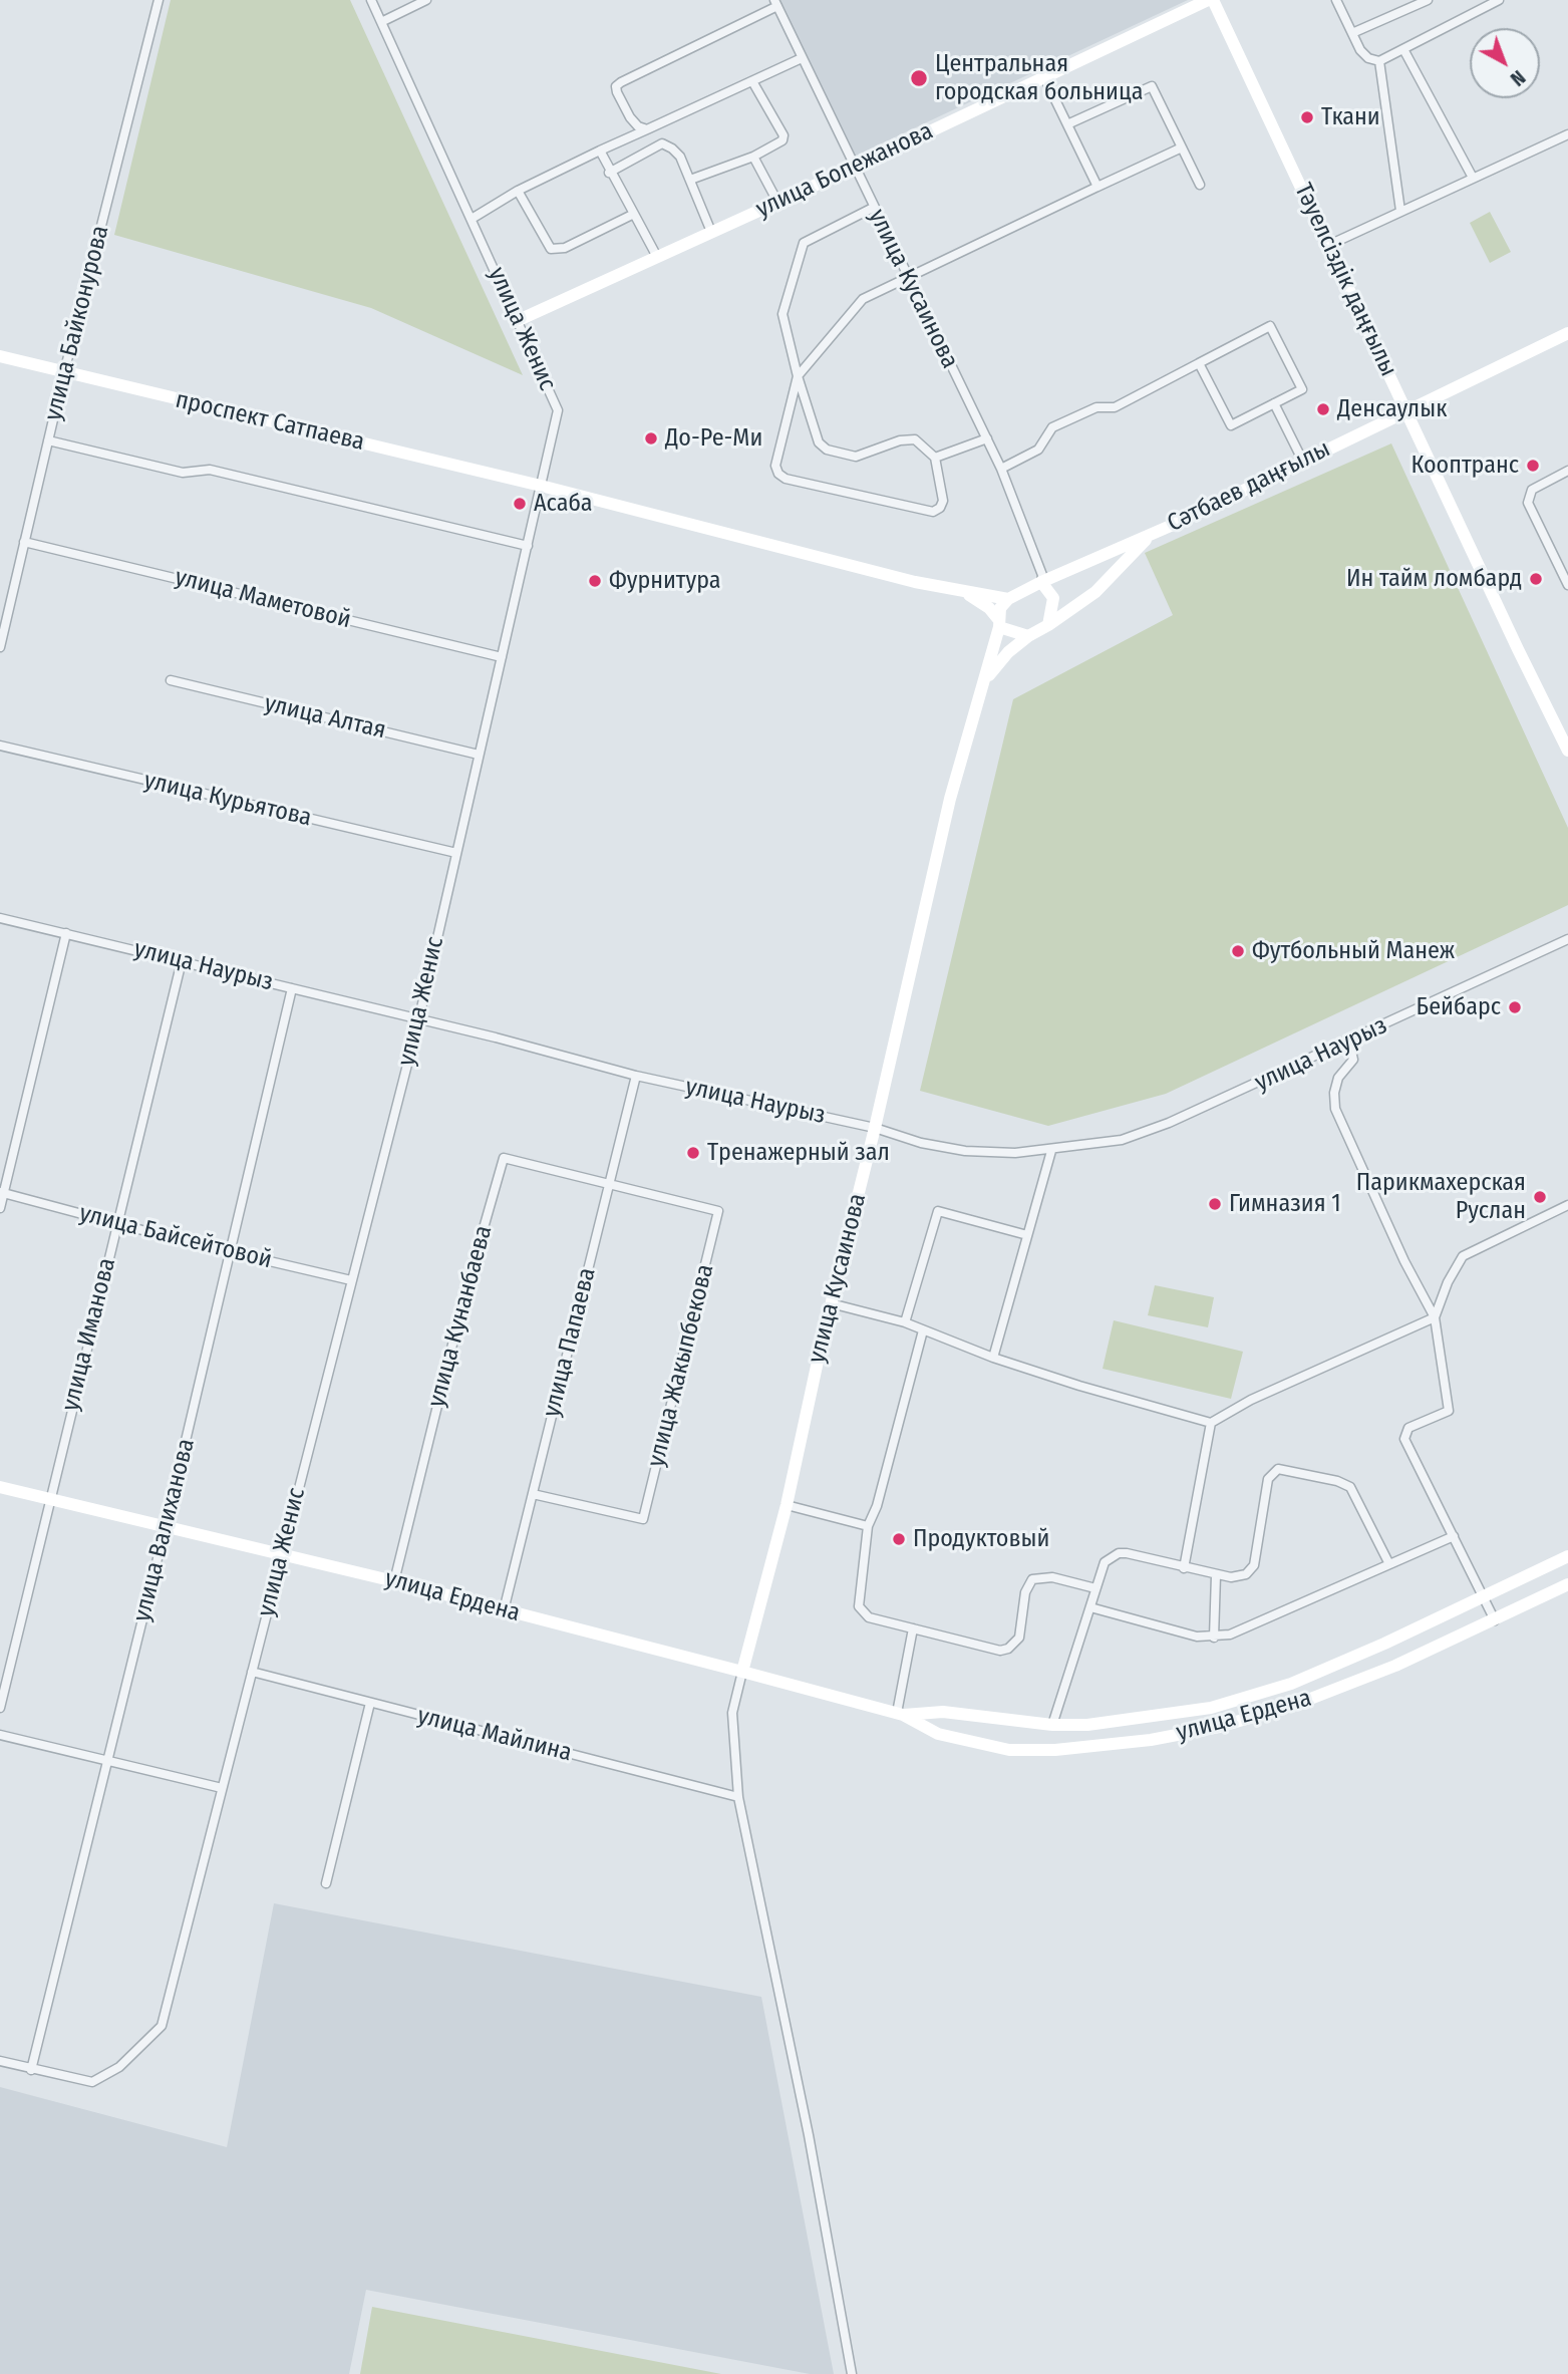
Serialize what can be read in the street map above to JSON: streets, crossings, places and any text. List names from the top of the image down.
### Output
{
  "streets": {
    "street": [
      "улица Бопежанова",
      "Тәуелсіздік даңғылы",
      "улица Кусаинова",
      "улица Байконурова",
      "улица Женис",
      "проспект Сатпаева",
      "Сәтбаев даңғылы",
      "улица Маметовой",
      "улица Алтая",
      "улица Курьятова",
      "улица Наурыз",
      "улица Байсейтовой",
      "улица Кунанбаева",
      "улица Иманова",
      "улица Папаева",
      "улица Жакыпбекова",
      "улица Валиханова",
      "улица Ердена",
      "улица Майлина"
    ]
  },
  "crossings": [
    ["улица Бопежанова", "улица Кусаинова"],
    ["улица Бопежанова", "улица Женис"],
    ["Тәуелсіздік даңғылы", "Сәтбаев даңғылы"],
    ["улица Кусаинова", "Сәтбаев даңғылы"],
    ["улица Кусаинова", "улица Наурыз"],
    ["улица Кусаинова", "улица Ердена"],
    ["улица Байконурова", "проспект Сатпаева"],
    ["улица Байконурова", "улица Маметовой"],
    ["улица Женис", "проспект Сатпаева"],
    ["улица Женис", "улица Маметовой"],
    ["улица Женис", "улица Алтая"],
    ["улица Женис", "улица Курьятова"],
    ["улица Женис", "улица Наурыз"],
    ["улица Женис", "улица Байсейтовой"],
    ["улица Женис", "улица Валиханова"],
    ["улица Женис", "улица Ердена"],
    ["улица Женис", "улица Майлина"],
    ["улица Наурыз", "улица Иманова"],
    ["улица Наурыз", "улица Папаева"],
    ["улица Наурыз", "улица Валиханова"],
    ["улица Байсейтовой", "улица Иманова"],
    ["улица Байсейтовой", "улица Валиханова"],
    ["улица Кунанбаева", "улица Папаева"],
    ["улица Кунанбаева", "улица Жакыпбекова"],
    ["улица Кунанбаева", "улица Ердена"],
    ["улица Иманова", "улица Ердена"],
    ["улица Папаева", "улица Жакыпбекова"],
    ["улица Папаева", "улица Ердена"],
    ["улица Валиханова", "улица Ердена"]
  ],
  "places": [
    "Центральная городская больница",
    "Ткани",
    "Денсаулык",
    "До-Ре-Ми",
    "Кооптранс",
    "Асаба",
    "Ин тайм ломбард",
    "Фурнитура",
    "Футбольный Манеж",
    "Бейбарс",
    "Тренажерный зал",
    "Парикмахерская Руслан",
    "Гимназия 1",
    "Продуктовый"
  ],
  "north": "bottom right"
}
